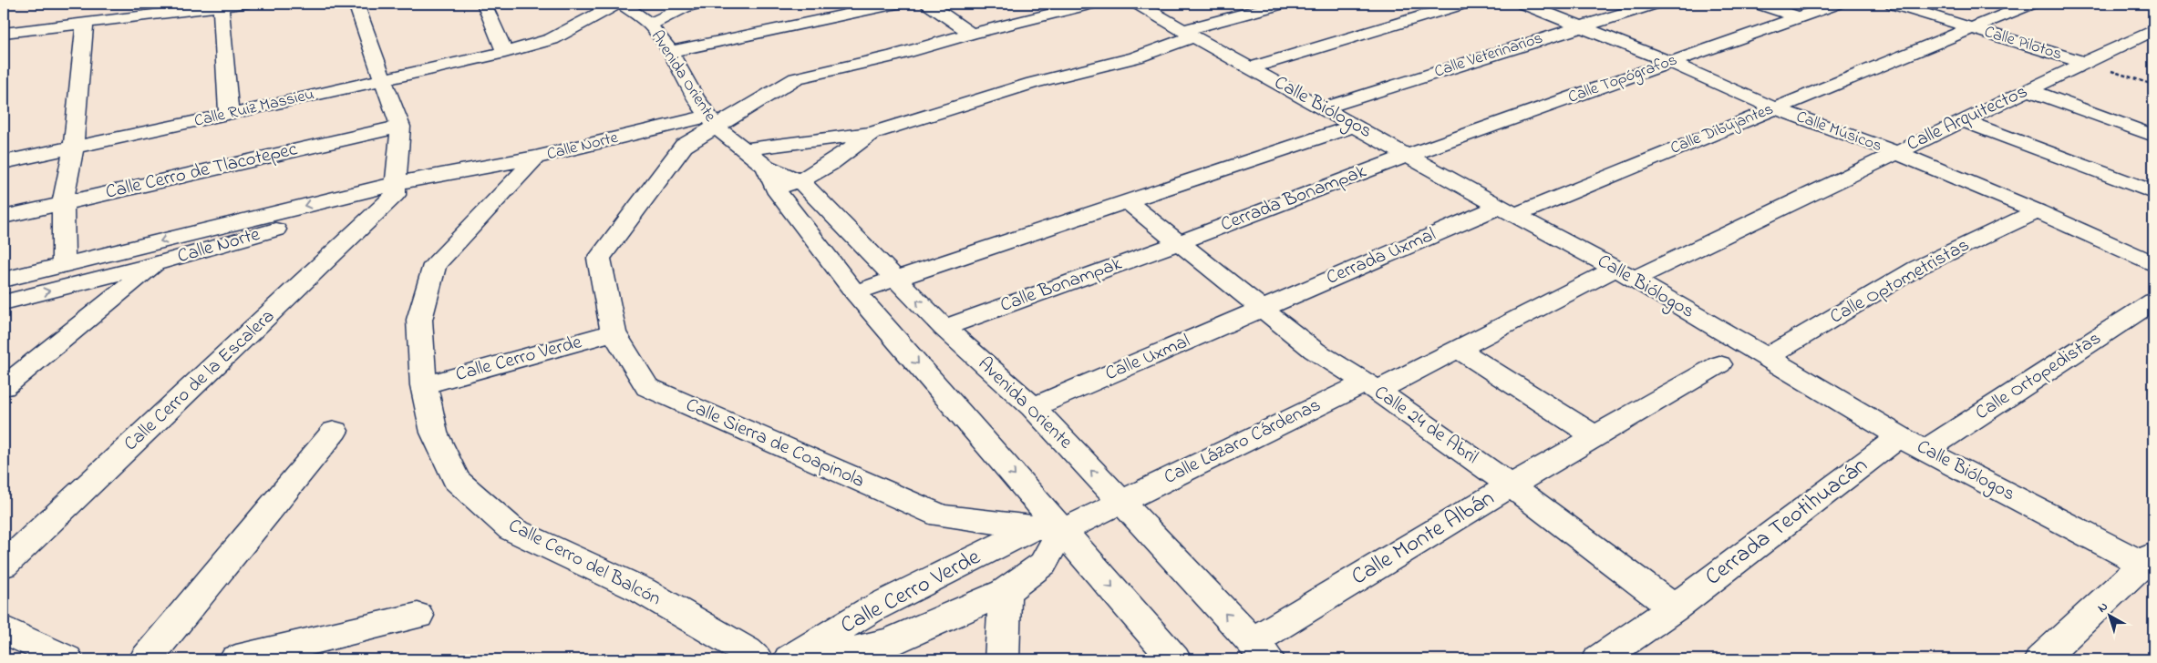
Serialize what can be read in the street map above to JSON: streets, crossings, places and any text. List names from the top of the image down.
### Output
{
  "streets": {
    "street": [
      "Calle Pilotos",
      "Calle Veterinarios",
      "Avenida Oriente",
      "Calle Topógrafos",
      "Calle Biólogos",
      "Calle Ruiz Massieu",
      "Calle Arquitectos",
      "Calle Dibujantes",
      "Calle Músicos",
      "Calle Norte",
      "Calle Cerro de Tlacotepec",
      "Cerrada Bonampak",
      "Cerrada Uxmal",
      "Calle Optometristas",
      "Calle Bonampak",
      "Calle Uxmal",
      "Calle Cerro Verde",
      "Calle Ortopedistas",
      "Calle Cerro de la Escalera",
      "Calle 24 de Abril",
      "Calle Lázaro Cárdenas",
      "Calle Sierra de Coapinola",
      "Cerrada Teotihuacán",
      "Calle Monte Albán",
      "Calle Cerro del Balcón"
    ]
  },
  "crossings": [
    ["Calle Pilotos", "Calle Arquitectos"],
    ["Calle Pilotos", "Calle Dibujantes"],
    ["Calle Veterinarios", "Calle Biólogos"],
    ["Calle Veterinarios", "Calle Músicos"],
    ["Avenida Oriente", "Calle Norte"],
    ["Avenida Oriente", "Calle Bonampak"],
    ["Avenida Oriente", "Calle Uxmal"],
    ["Avenida Oriente", "Calle Lázaro Cárdenas"],
    ["Avenida Oriente", "Calle Sierra de Coapinola"],
    ["Avenida Oriente", "Calle Monte Albán"],
    ["Calle Topógrafos", "Calle Biólogos"],
    ["Calle Topógrafos", "Calle Músicos"],
    ["Calle Topógrafos", "Cerrada Bonampak"],
    ["Calle Biólogos", "Calle Arquitectos"],
    ["Calle Biólogos", "Calle Dibujantes"],
    ["Calle Biólogos", "Cerrada Bonampak"],
    ["Calle Biólogos", "Cerrada Uxmal"],
    ["Calle Biólogos", "Calle Optometristas"],
    ["Calle Biólogos", "Calle Ortopedistas"],
    ["Calle Biólogos", "Cerrada Teotihuacán"],
    ["Calle Arquitectos", "Calle Músicos"],
    ["Calle Arquitectos", "Calle Lázaro Cárdenas"],
    ["Calle Dibujantes", "Calle Músicos"],
    ["Calle Dibujantes", "Cerrada Uxmal"],
    ["Calle Músicos", "Calle Optometristas"],
    ["Calle Norte", "Calle Cerro de la Escalera"],
    ["Calle Norte", "Calle Sierra de Coapinola"],
    ["Calle Norte", "Calle Cerro del Balcón"],
    ["Cerrada Bonampak", "Calle Bonampak"],
    ["Cerrada Bonampak", "Calle 24 de Abril"],
    ["Cerrada Uxmal", "Calle Uxmal"],
    ["Cerrada Uxmal", "Calle 24 de Abril"],
    ["Calle Bonampak", "Calle 24 de Abril"],
    ["Calle Uxmal", "Calle 24 de Abril"],
    ["Calle Cerro Verde", "Calle Lázaro Cárdenas"],
    ["Calle Cerro Verde", "Calle Sierra de Coapinola"],
    ["Calle Cerro Verde", "Calle Cerro del Balcón"],
    ["Calle Ortopedistas", "Cerrada Teotihuacán"],
    ["Calle 24 de Abril", "Calle Lázaro Cárdenas"],
    ["Calle 24 de Abril", "Cerrada Teotihuacán"],
    ["Calle 24 de Abril", "Calle Monte Albán"],
    ["Calle Lázaro Cárdenas", "Calle Sierra de Coapinola"]
  ],
  "north": "top left"
}
